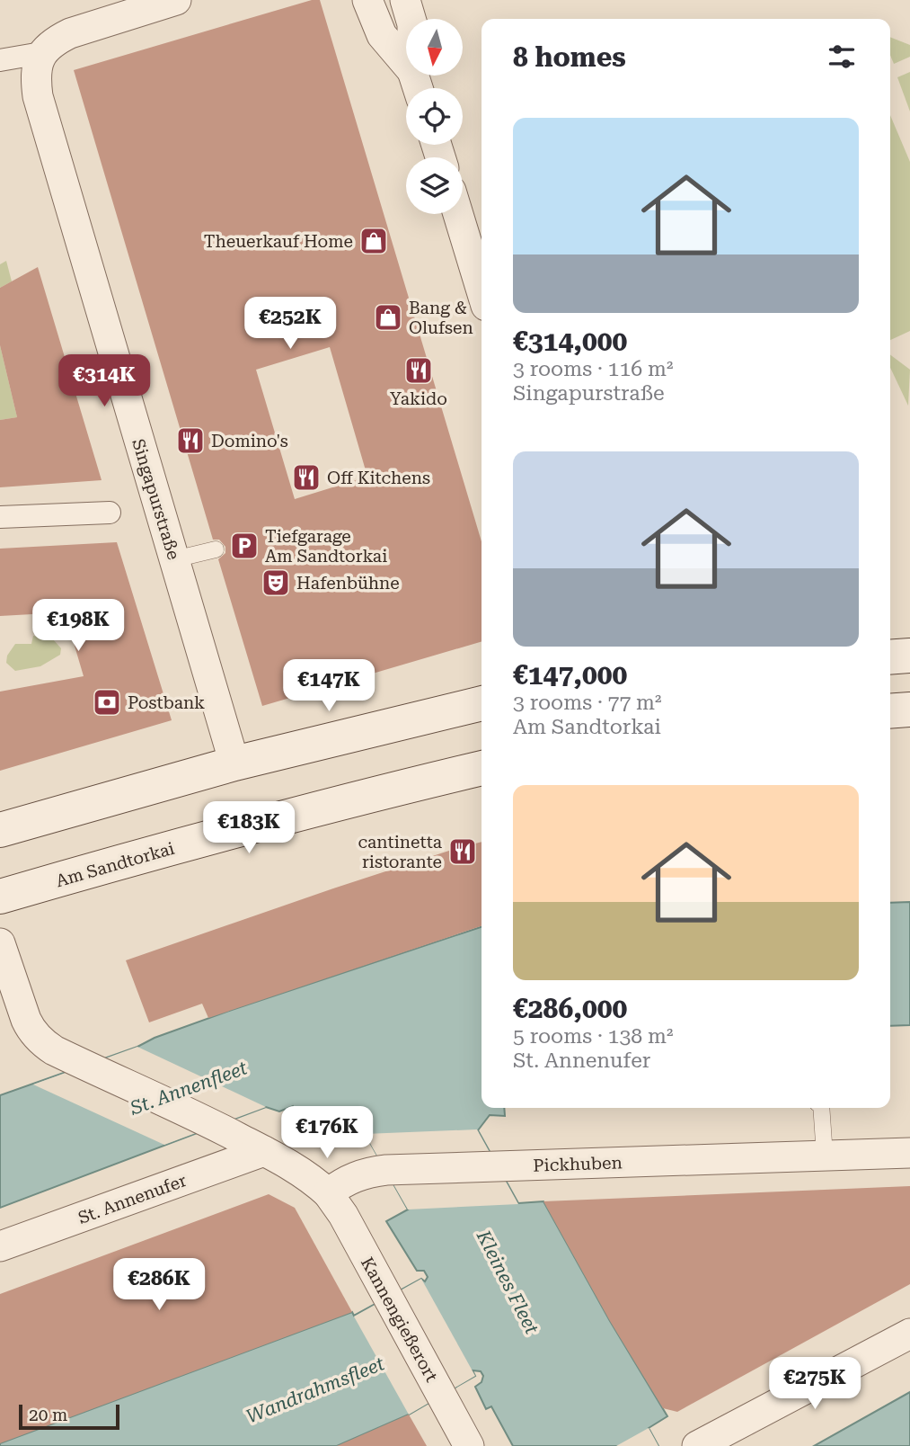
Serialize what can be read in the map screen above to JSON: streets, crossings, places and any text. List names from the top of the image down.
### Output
{
  "streets": {
    "main road": ["Am Sandtorkai"],
    "street": [
      "Singapurstraße",
      "Pickhuben",
      "St. Annenufer",
      "Kannengießerort"
    ]
  },
  "crossings": [
    ["Pickhuben", "Kannengießerort"]
  ],
  "water": ["St. Annenfleet", "Kleines Fleet", "Wandrahmsfleet"],
  "places": {
    "shop": ["Theuerkauf Home", "Bang & Olufsen"],
    "restaurant": [
      "Yakido",
      "Domino's",
      "Off Kitchens",
      "cantinetta ristorante"
    ],
    "parking": ["Tiefgarage Am Sandtorkai"],
    "theatre": ["Hafenbühne"],
    "bank": ["Postbank"]
  },
  "scale_bar": "20 m",
  "north": "bottom",
  "page": {
    "heading": "8 homes",
    "list": [
      {
        "name": "€314,000",
        "note": "3 rooms · 116 m² · Singapurstraße"
      },
      {
        "name": "€147,000",
        "note": "3 rooms · 77 m² · Am Sandtorkai"
      },
      {
        "name": "€286,000",
        "note": "5 rooms · 138 m² · St. Annenufer"
      }
    ],
    "price": [
      "€252K",
      "€314K",
      "€198K",
      "€147K",
      "€183K",
      "€176K",
      "€286K",
      "€275K"
    ],
    "scale": "20 m"
  }
}
